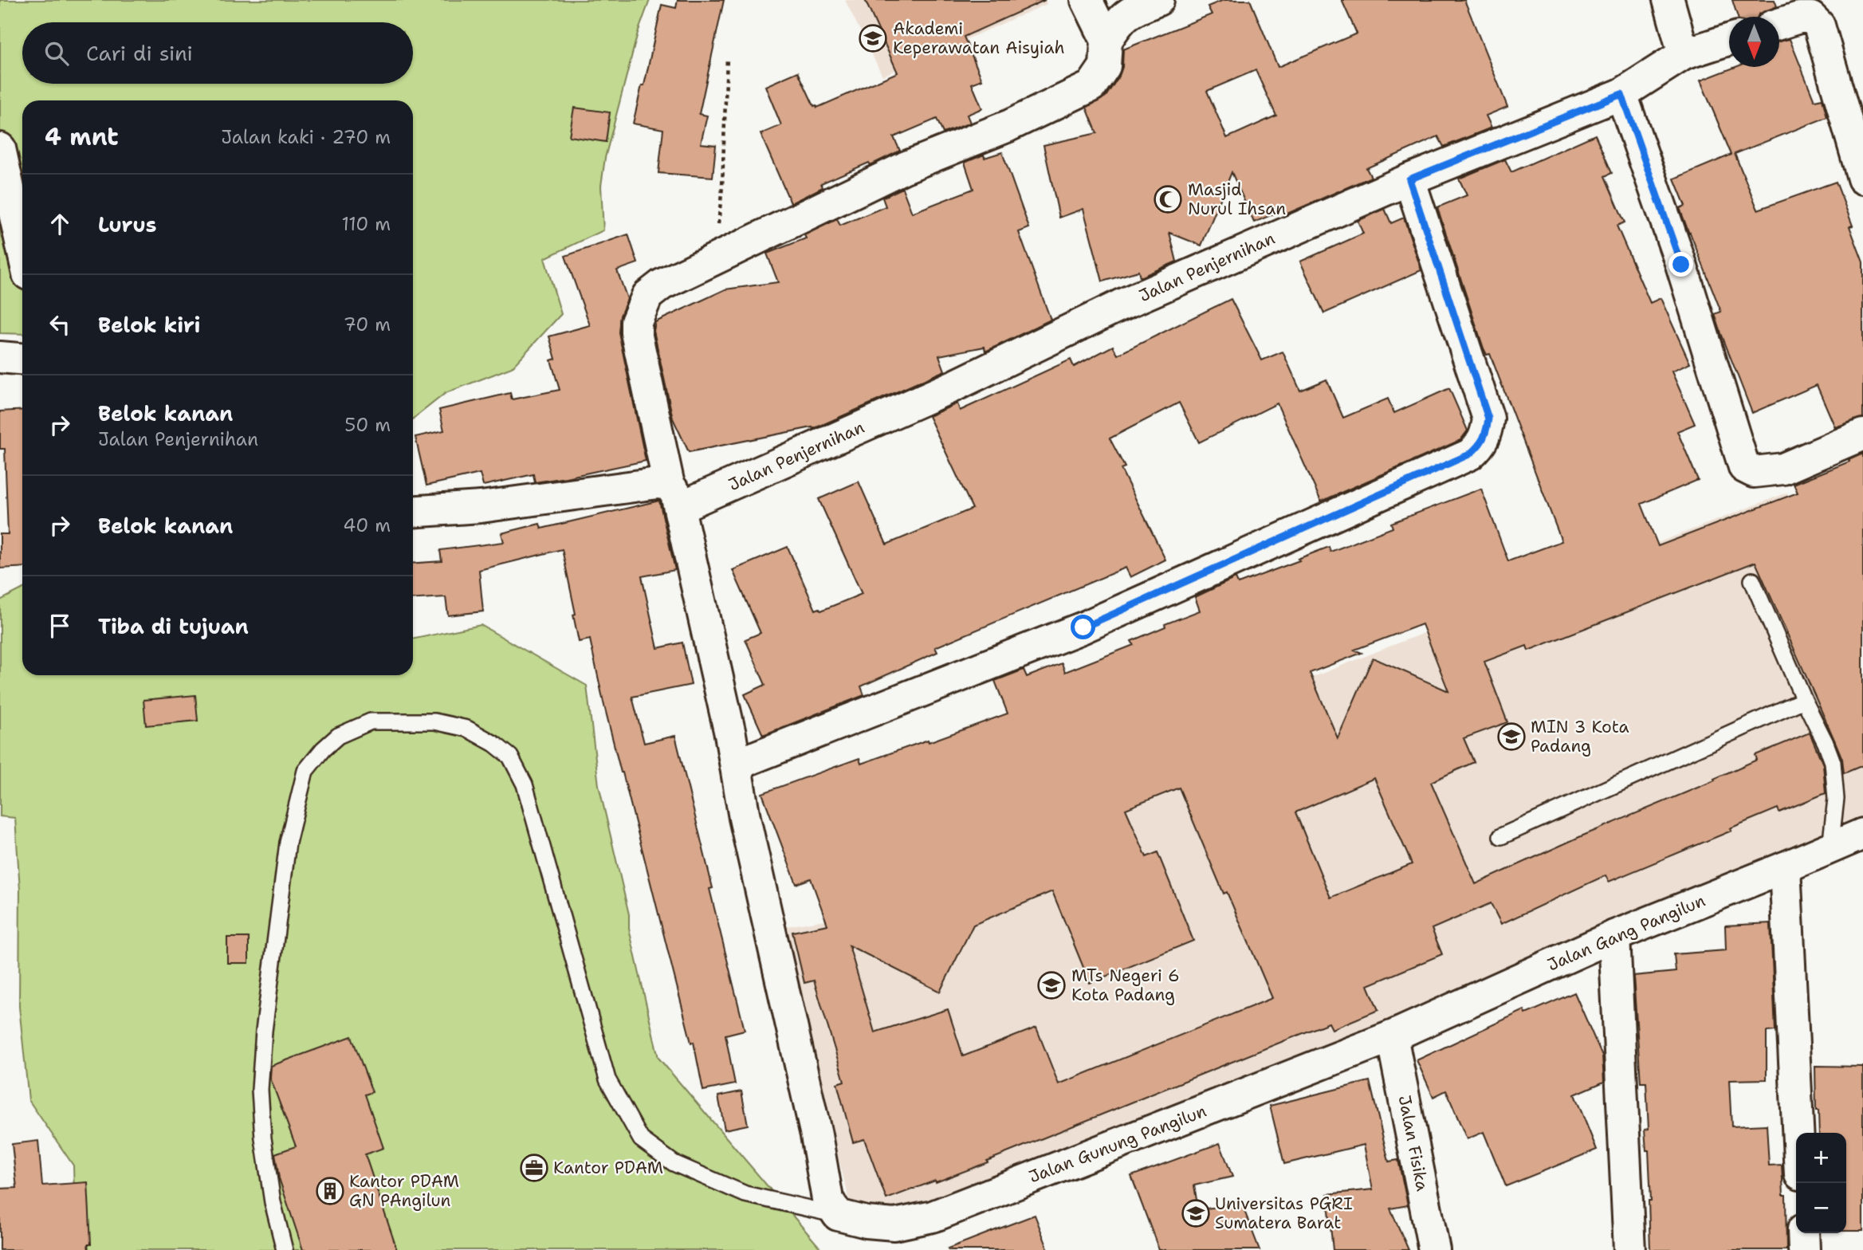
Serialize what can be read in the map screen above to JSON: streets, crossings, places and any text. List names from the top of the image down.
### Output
{
  "streets": {
    "street": [
      "Jalan Penjernihan",
      "Jalan Gang Pangilun",
      "Jalan Fisika",
      "Jalan Gunung Pangilun"
    ]
  },
  "crossings": [
    ["Jalan Gang Pangilun", "Jalan Fisika"],
    ["Jalan Gang Pangilun", "Jalan Gunung Pangilun"],
    ["Jalan Fisika", "Jalan Gunung Pangilun"]
  ],
  "places": {
    "school or university": [
      "Akademi Keperawatan Aisyiah",
      "MIN 3 Kota Padang",
      "MTs Negeri 6 Kota Padang",
      "Universitas PGRI Sumatera Barat"
    ],
    "mosque": ["Masjid Nurul Ihsan"],
    "office": ["Kantor PDAM"],
    "building": ["Kantor PDAM GN PAngilun"]
  },
  "north": "bottom",
  "page": {
    "search": "Cari di sini",
    "heading": ["4 mnt", "Jalan kaki · 270 m"],
    "list": [
      ["Lurus", "110 m"],
      ["Belok kiri", "70 m"],
      ["Belok kanan", "Jalan Penjernihan", "50 m"],
      ["Belok kanan", "40 m"],
      "Tiba di tujuan"
    ],
    "map_buttons": ["+", "−"]
  }
}
